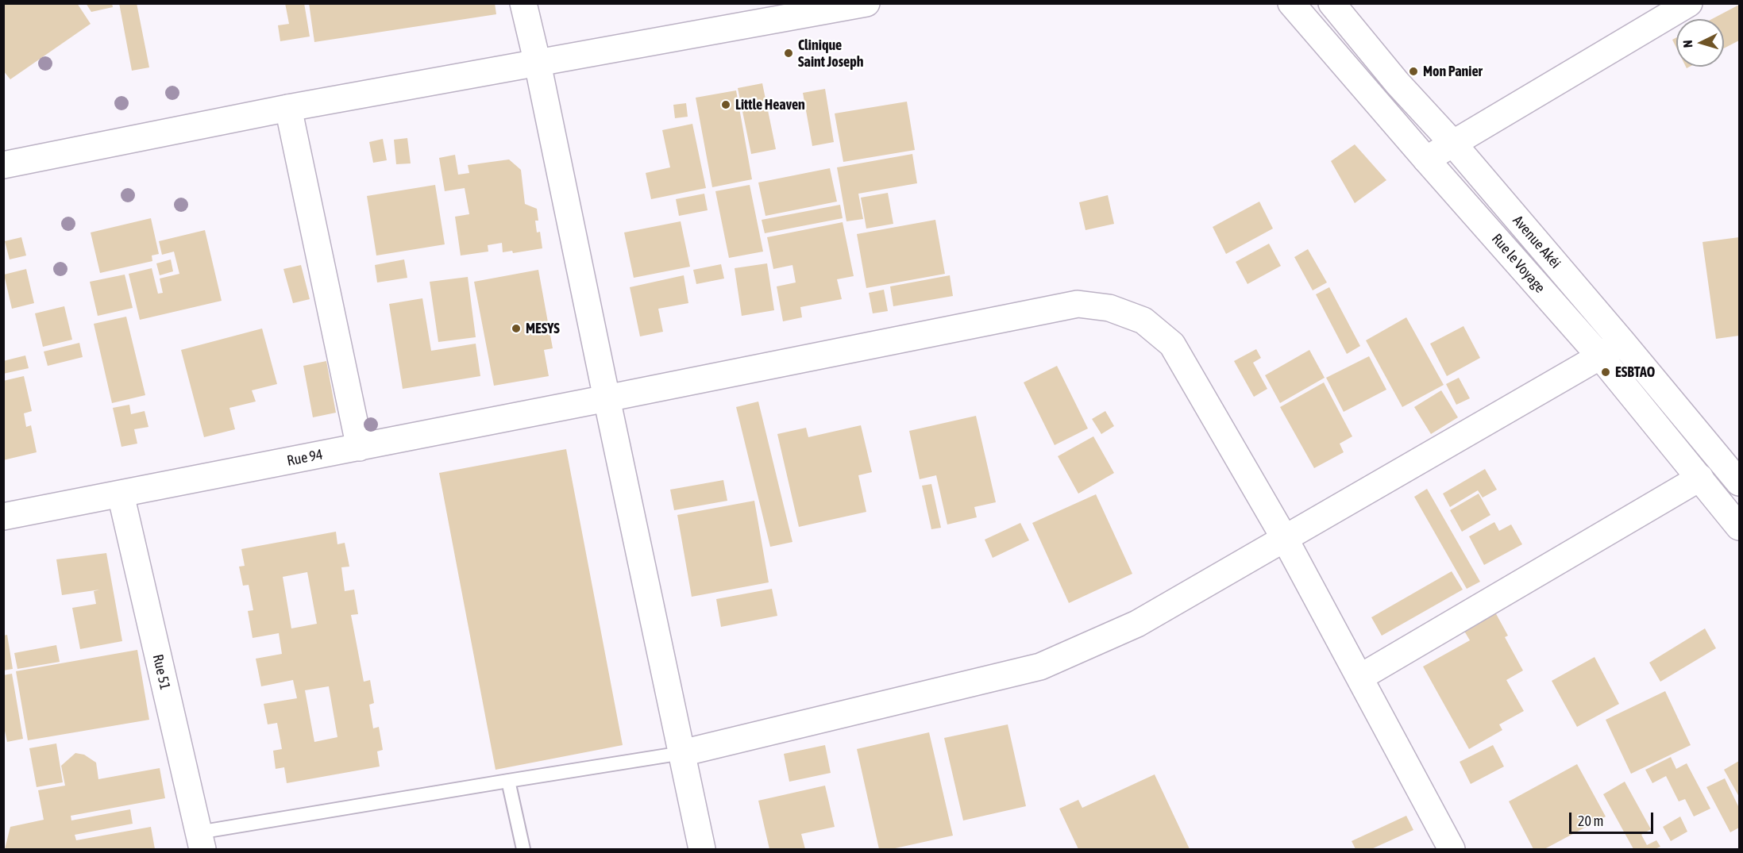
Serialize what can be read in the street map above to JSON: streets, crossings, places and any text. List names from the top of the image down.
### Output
{
  "streets": {
    "street": [
      "Avenue Akéi",
      "Rue le Voyage",
      "Rue 94",
      "Rue 51"
    ]
  },
  "crossings": [
    ["Rue 94", "Rue 51"]
  ],
  "places": [
    "Clinique Saint Joseph",
    "Mon Panier",
    "Little Heaven",
    "MESYS",
    "ESBTAO"
  ],
  "scale_bar": "20 m",
  "north": "left"
}
